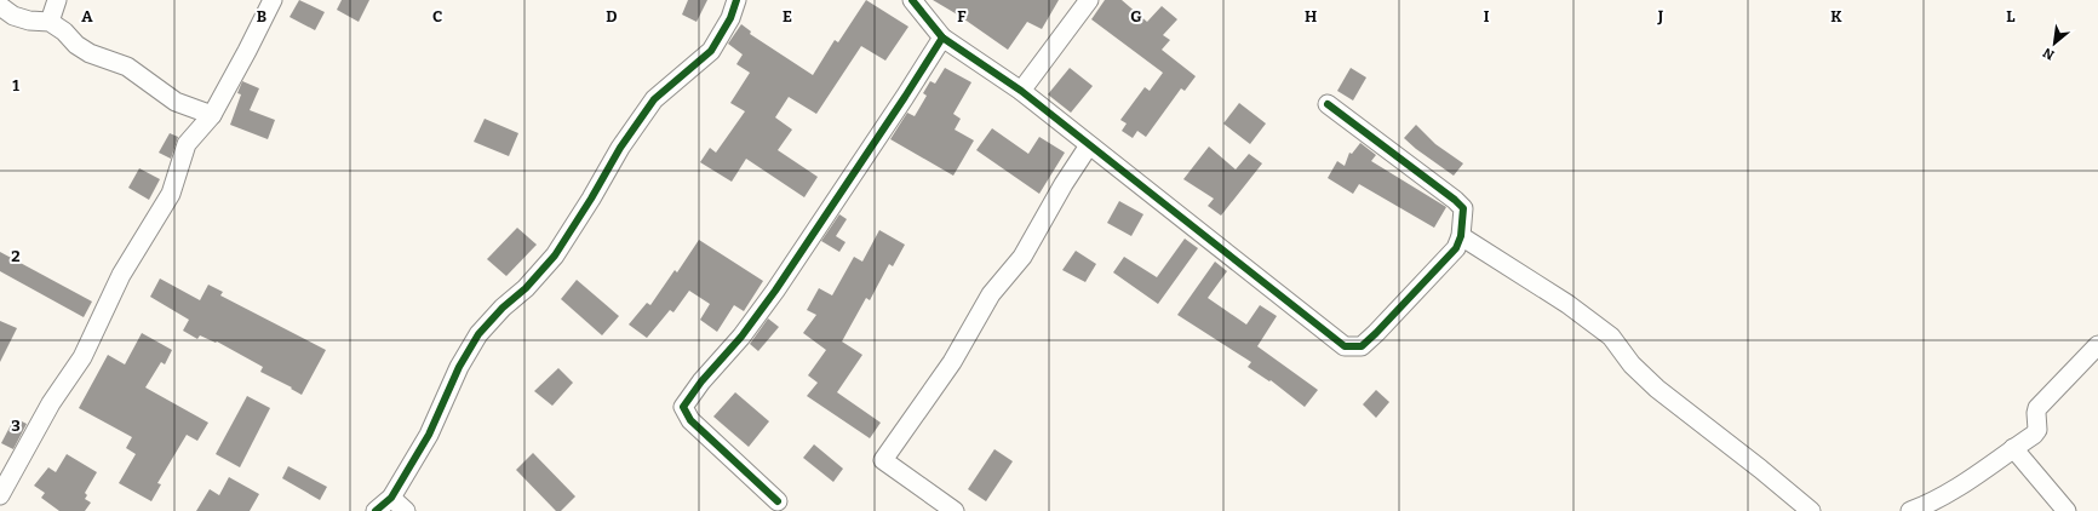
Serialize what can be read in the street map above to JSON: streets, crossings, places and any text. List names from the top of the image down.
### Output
{
  "north": "bottom left",
  "grid": {
    "columns": [
      "A",
      "B",
      "C",
      "D",
      "E",
      "F",
      "G",
      "H",
      "I",
      "J",
      "K",
      "L"
    ],
    "rows": ["1", "2", "3"]
  }
}
